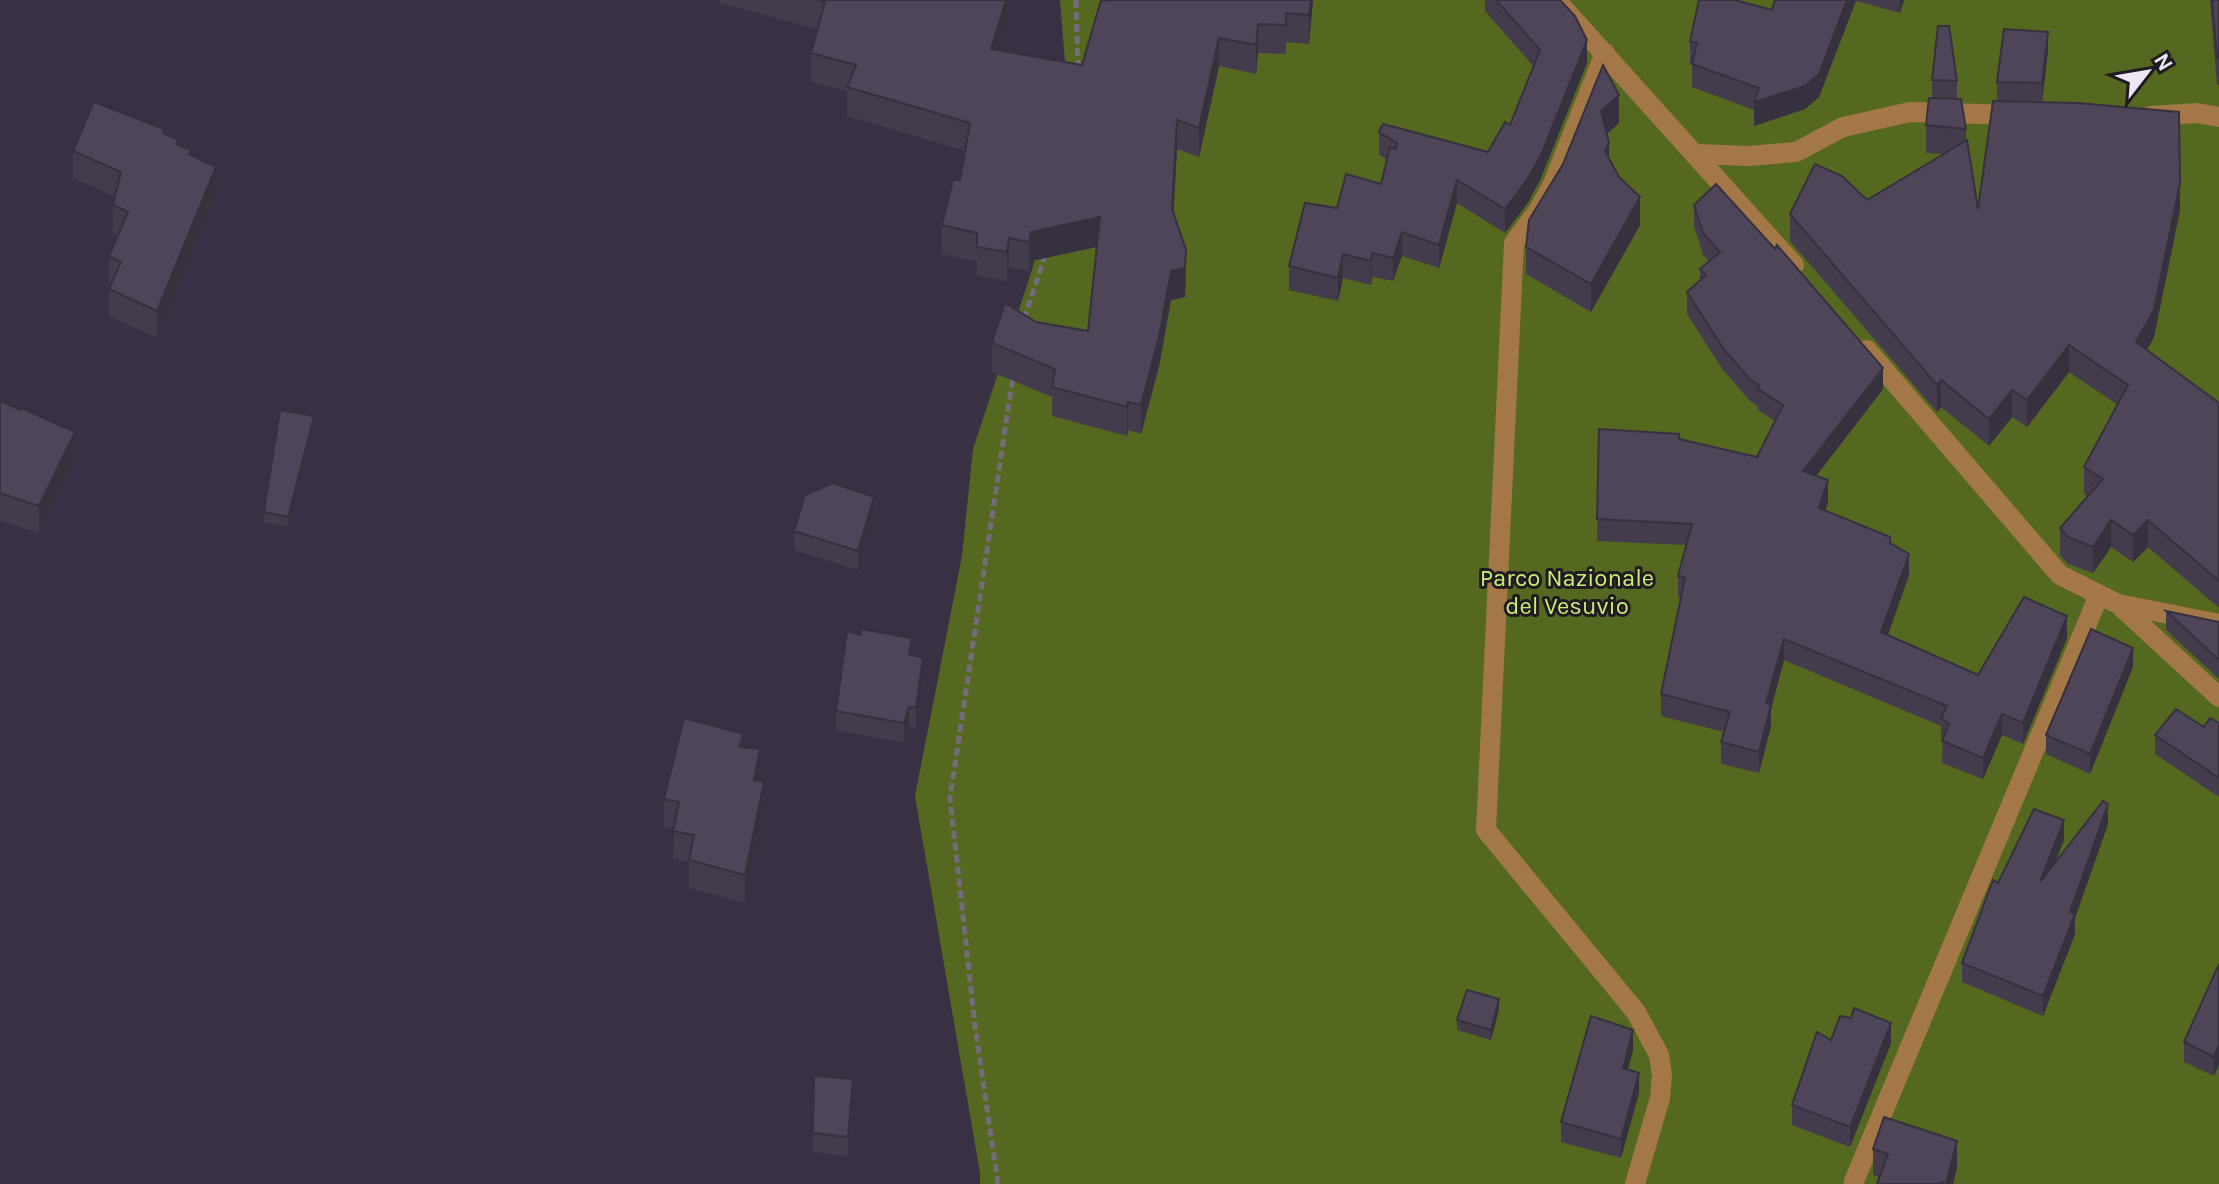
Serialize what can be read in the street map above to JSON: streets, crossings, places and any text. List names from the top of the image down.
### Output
{
  "parks": ["Parco Nazionale del Vesuvio"],
  "north": "top right"
}
